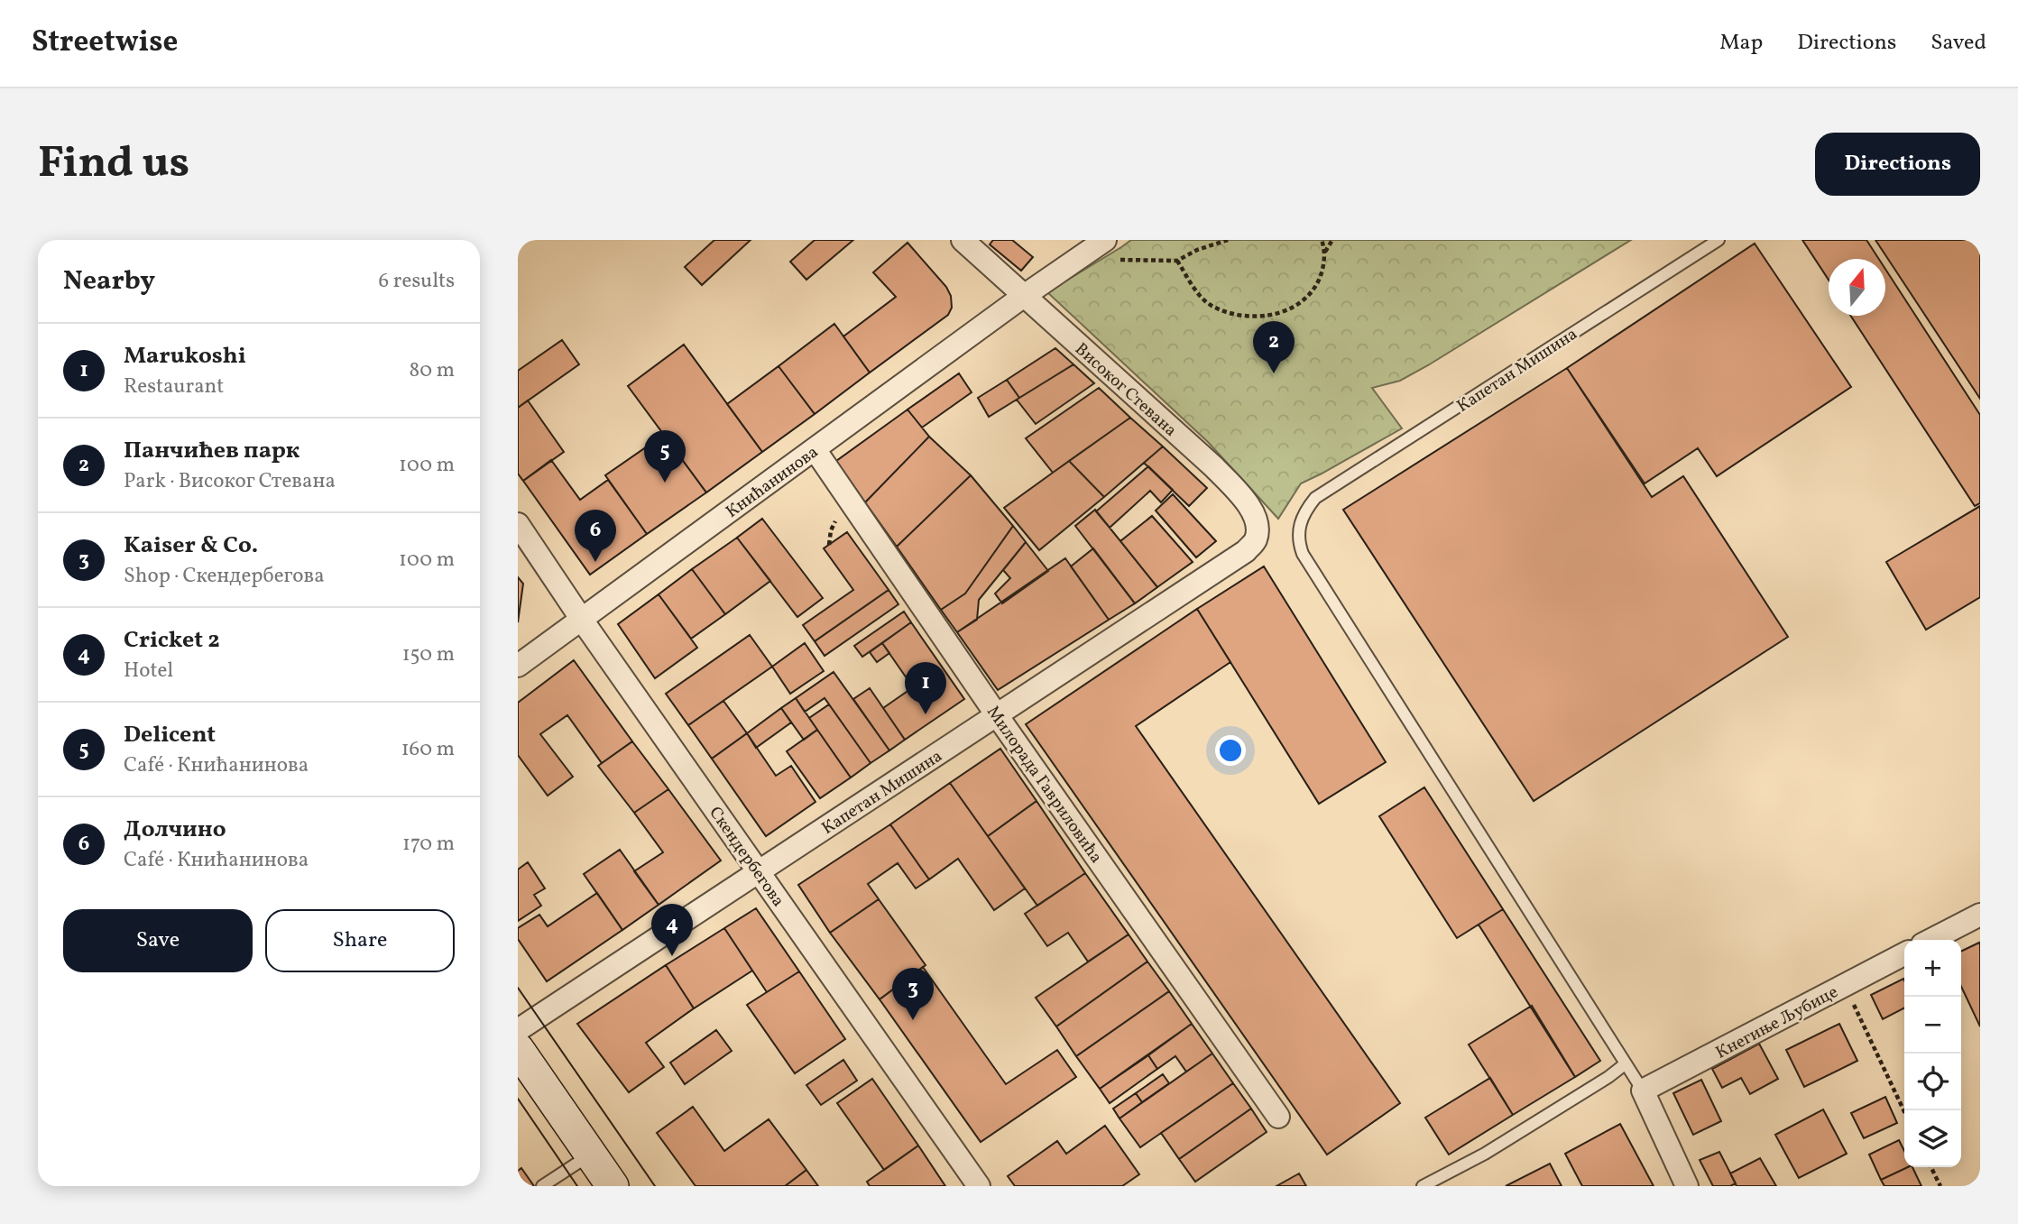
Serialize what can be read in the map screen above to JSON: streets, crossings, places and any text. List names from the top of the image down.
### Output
{
  "streets": {
    "street": [
      "Капетан Мишина",
      "Високог Стевана",
      "Книћанинова",
      "Милорада Гавриловића",
      "Скендербегова",
      "Кнегиње Љубице"
    ]
  },
  "crossings": [
    ["Капетан Мишина", "Високог Стевана"],
    ["Капетан Мишина", "Милорада Гавриловића"],
    ["Капетан Мишина", "Скендербегова"],
    ["Високог Стевана", "Книћанинова"],
    ["Книћанинова", "Милорада Гавриловића"],
    ["Книћанинова", "Скендербегова"]
  ],
  "north": "top",
  "page": {
    "header": "Streetwise",
    "nav": ["Map", "Directions", "Saved"],
    "buttons": [
      "Directions",
      ["Save", "Share"]
    ],
    "title": "Find us",
    "heading": ["Nearby", "6 results"],
    "pins": [
      "2",
      "5",
      "6",
      "1",
      "4",
      "3"
    ],
    "list": [
      {
        "mark": "1",
        "name": "Marukoshi",
        "note": "Restaurant",
        "value": "80 m"
      },
      {
        "mark": "2",
        "name": "Панчићев парк",
        "note": "Park · Високог Стевана",
        "value": "100 m"
      },
      {
        "mark": "3",
        "name": "Kaiser & Co.",
        "note": "Shop · Скендербегова",
        "value": "100 m"
      },
      {
        "mark": "4",
        "name": "Cricket 2",
        "note": "Hotel",
        "value": "150 m"
      },
      {
        "mark": "5",
        "name": "Delicent",
        "note": "Café · Книћанинова",
        "value": "160 m"
      },
      {
        "mark": "6",
        "name": "Долчино",
        "note": "Café · Книћанинова",
        "value": "170 m"
      }
    ],
    "map_buttons": ["+", "−"]
  }
}
